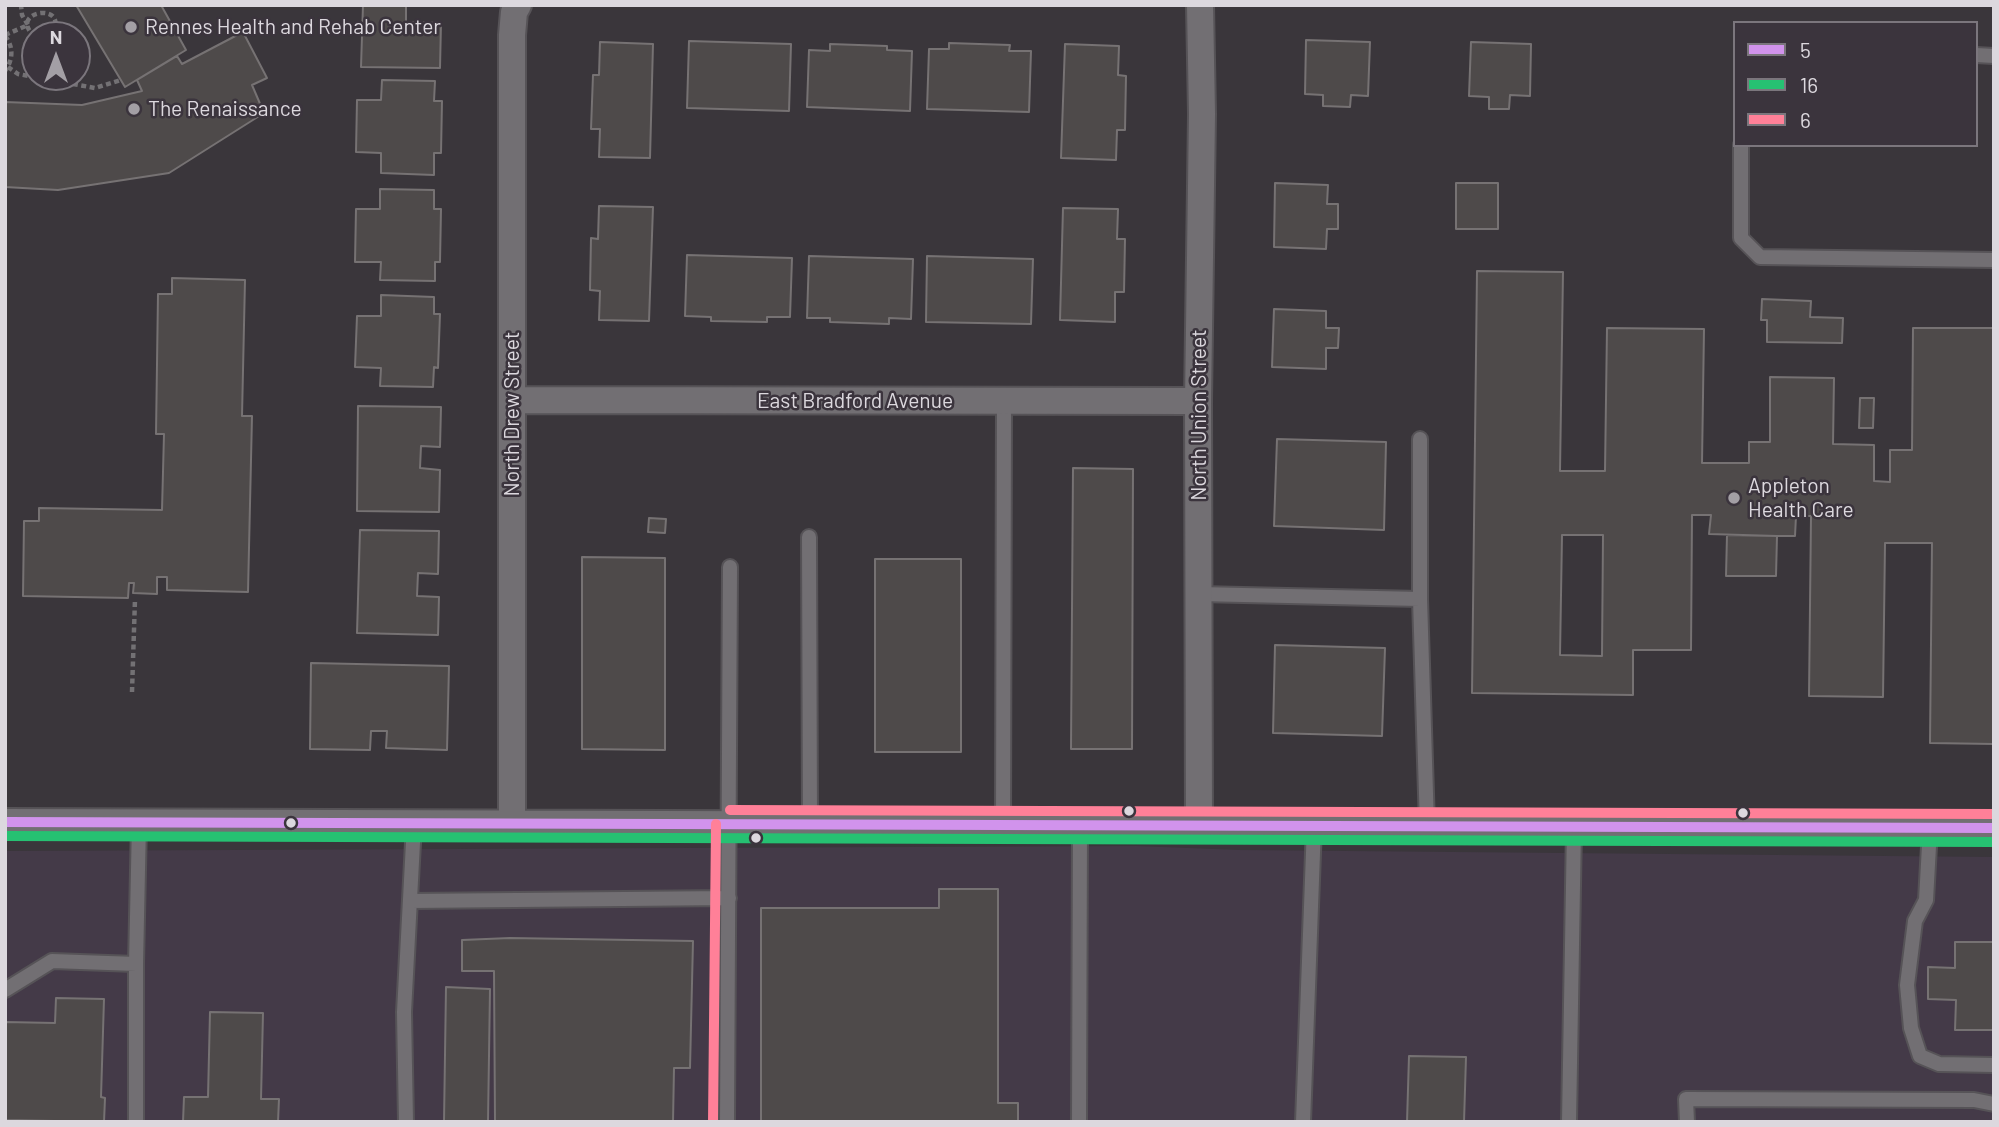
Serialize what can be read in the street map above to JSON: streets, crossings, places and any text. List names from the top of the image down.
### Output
{
  "streets": {
    "street": ["East Bradford Avenue", "North Drew Street", "North Union Street"]
  },
  "crossings": [
    ["East Bradford Avenue", "North Drew Street"],
    ["East Bradford Avenue", "North Union Street"]
  ],
  "places": ["Rennes Health and Rehab Center", "The Renaissance", "Appleton Health Care"],
  "lines": ["transit line 6", "transit line 5", "transit line 16"],
  "legend": ["5", "16", "6"],
  "north": "top"
}
